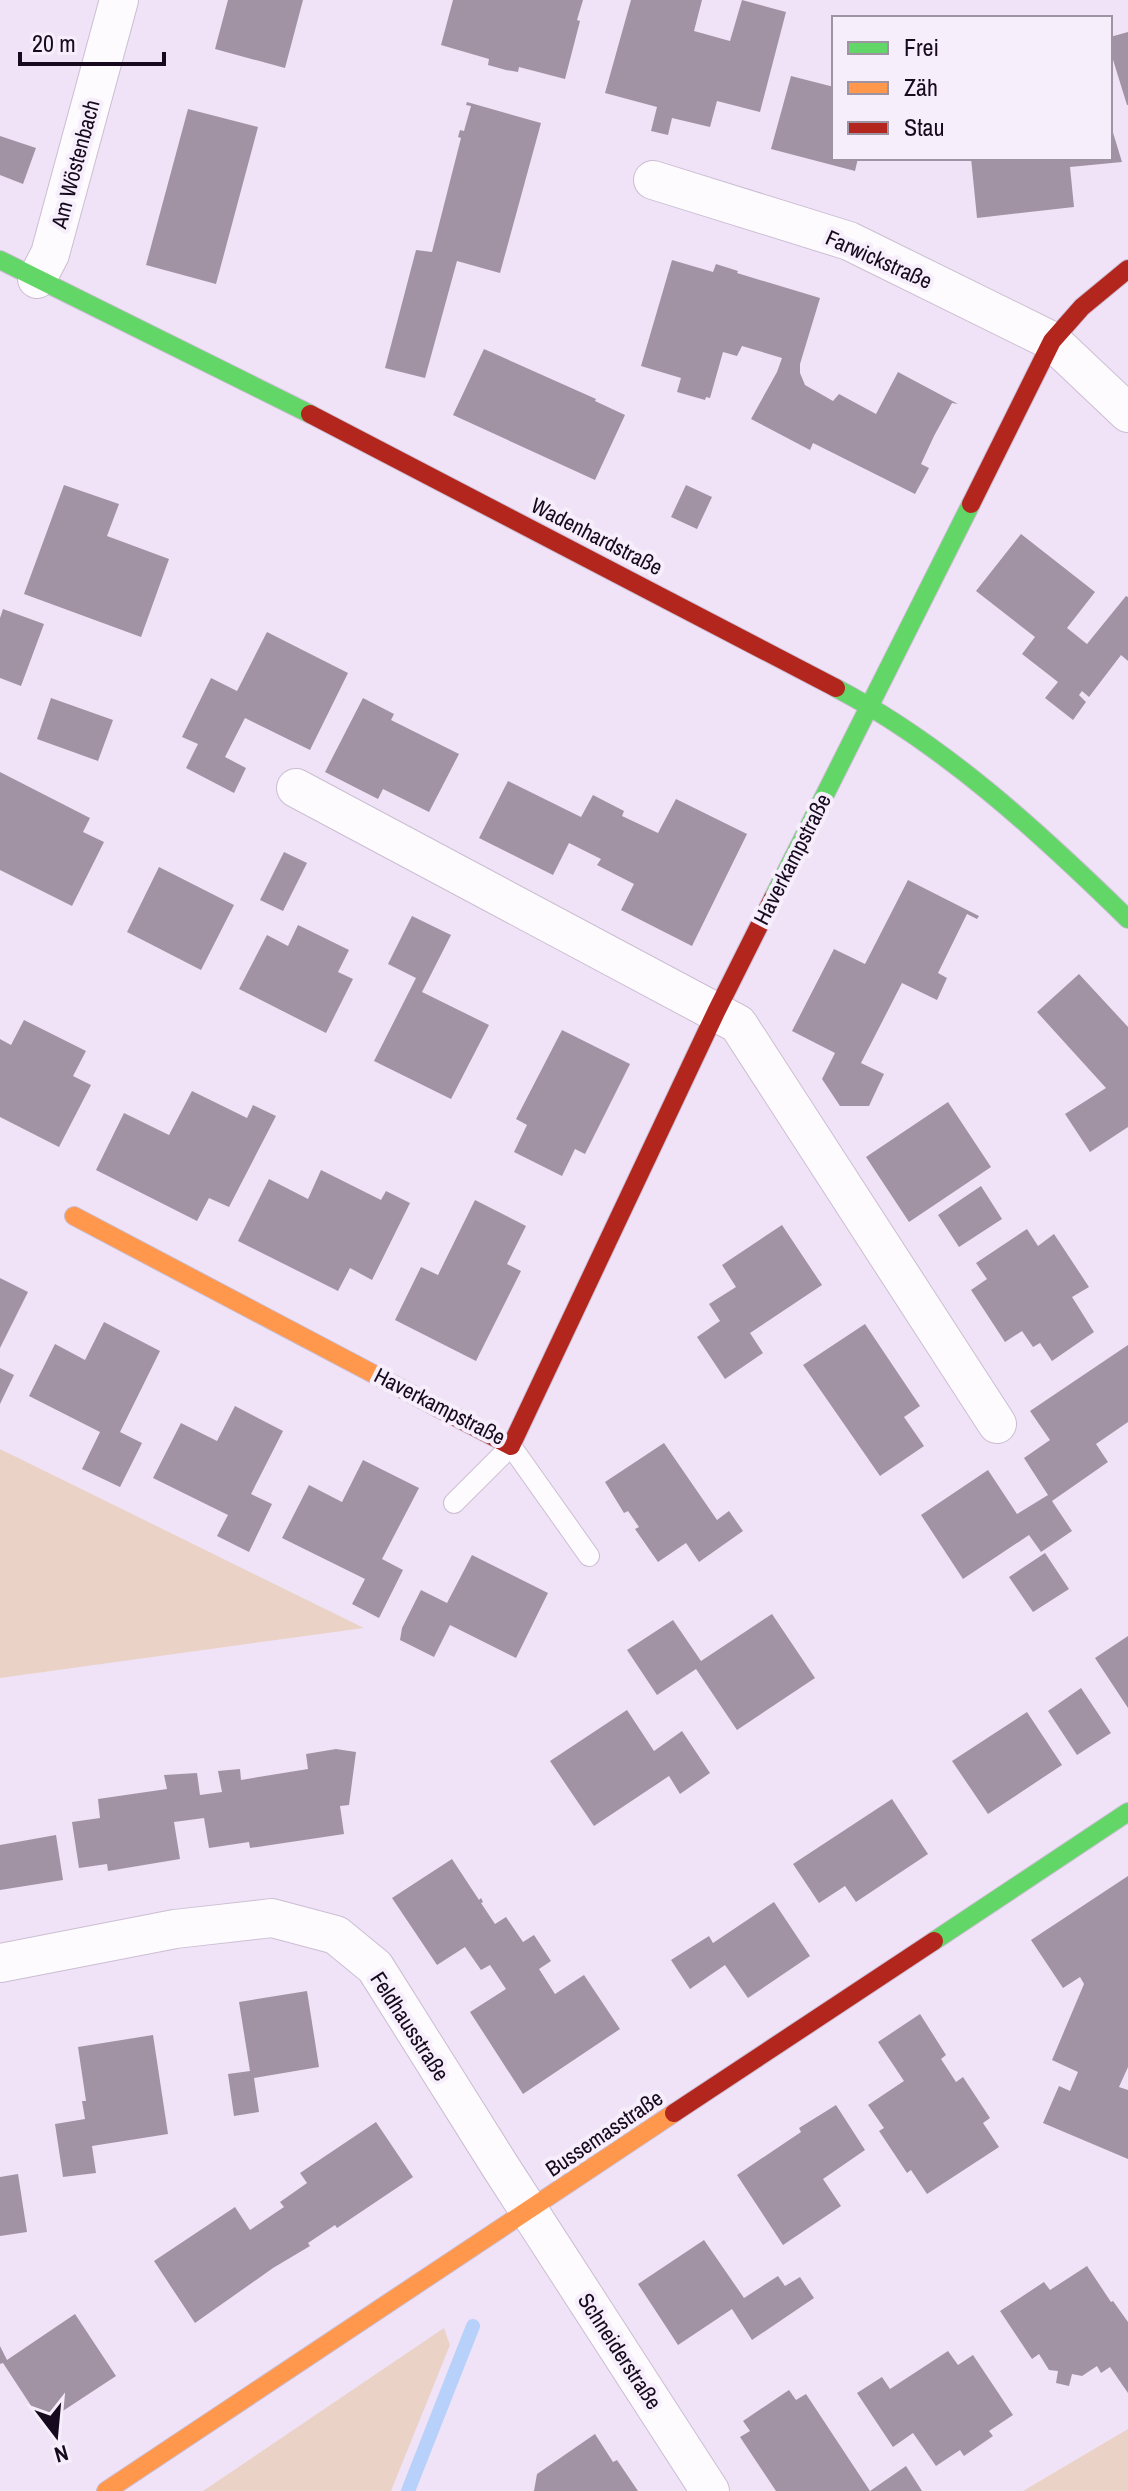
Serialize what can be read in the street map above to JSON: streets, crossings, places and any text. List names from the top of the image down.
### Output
{
  "streets": {
    "street": [
      "Am Wöstenbach",
      "Farwickstraße",
      "Wadenhardstraße",
      "Haverkampstraße",
      "Feldhausstraße",
      "Bussemasstraße",
      "Schneiderstraße"
    ]
  },
  "crossings": [
    ["Am Wöstenbach", "Wadenhardstraße"],
    ["Wadenhardstraße", "Haverkampstraße"],
    ["Feldhausstraße", "Bussemasstraße"],
    ["Feldhausstraße", "Schneiderstraße"],
    ["Bussemasstraße", "Schneiderstraße"]
  ],
  "legend": ["Frei", "Zäh", "Stau"],
  "scale_bar": "20 m",
  "north": "bottom"
}
